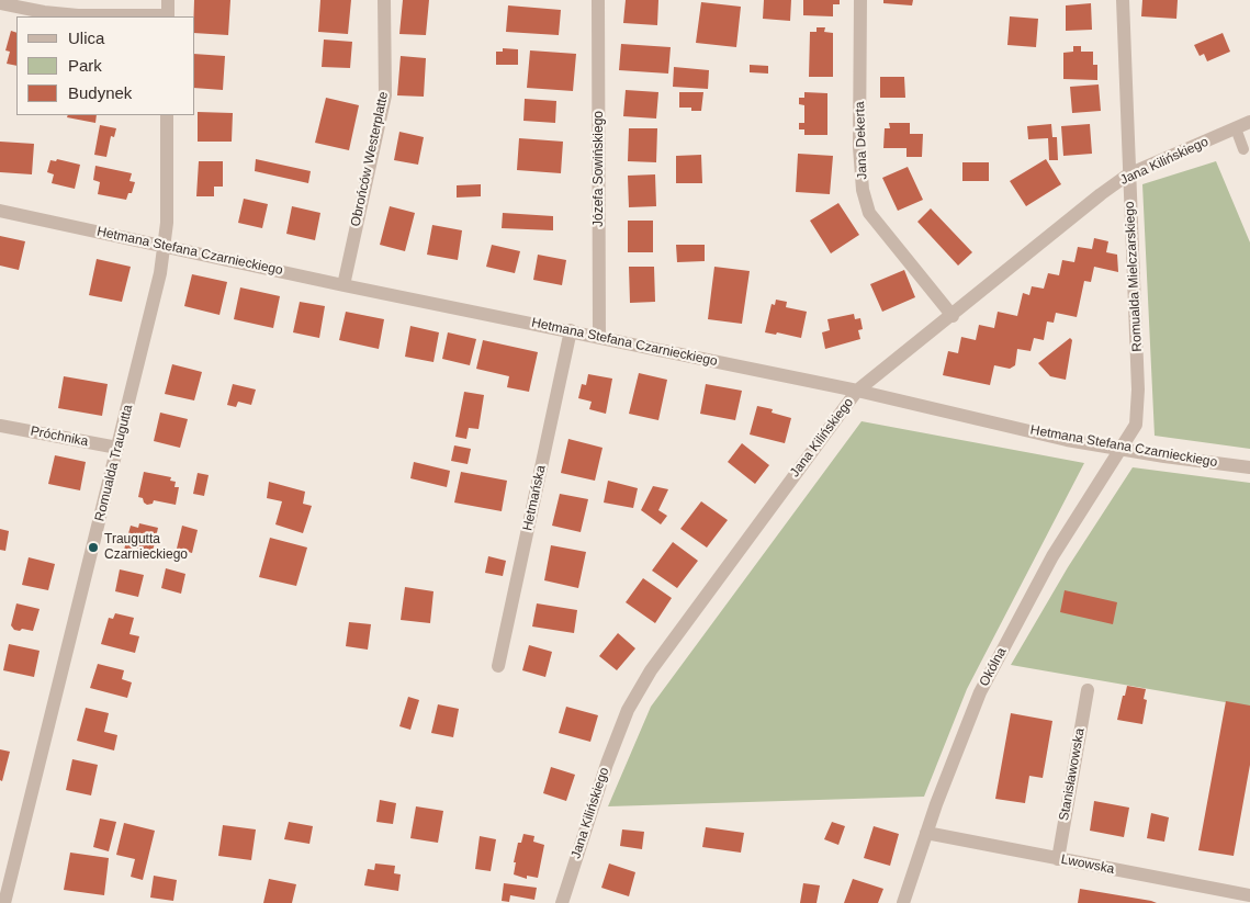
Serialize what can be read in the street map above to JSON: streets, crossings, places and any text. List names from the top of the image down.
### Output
{
  "streets": {
    "street": [
      "Jana Dekerta",
      "Obrońców Westerplatte",
      "Jana Kilińskiego",
      "Józefa Sowińskiego",
      "Hetmana Stefana Czarnieckiego",
      "Romualda Mielczarskiego",
      "Próchnika",
      "Romualda Traugutta",
      "Hetmańska",
      "Okólna",
      "Stanisławowska",
      "Lwowska"
    ]
  },
  "crossings": [
    ["Jana Dekerta", "Jana Kilińskiego"],
    ["Obrońców Westerplatte", "Hetmana Stefana Czarnieckiego"],
    ["Jana Kilińskiego", "Hetmana Stefana Czarnieckiego"],
    ["Jana Kilińskiego", "Romualda Mielczarskiego"],
    ["Józefa Sowińskiego", "Hetmana Stefana Czarnieckiego"],
    ["Hetmana Stefana Czarnieckiego", "Romualda Mielczarskiego"],
    ["Hetmana Stefana Czarnieckiego", "Romualda Traugutta"],
    ["Hetmana Stefana Czarnieckiego", "Hetmańska"],
    ["Hetmana Stefana Czarnieckiego", "Okólna"],
    ["Romualda Mielczarskiego", "Okólna"],
    ["Próchnika", "Romualda Traugutta"],
    ["Okólna", "Lwowska"],
    ["Stanisławowska", "Lwowska"]
  ],
  "places": ["Traugutta Czarnieckiego"],
  "legend": ["Ulica", "Park", "Budynek"]
}
